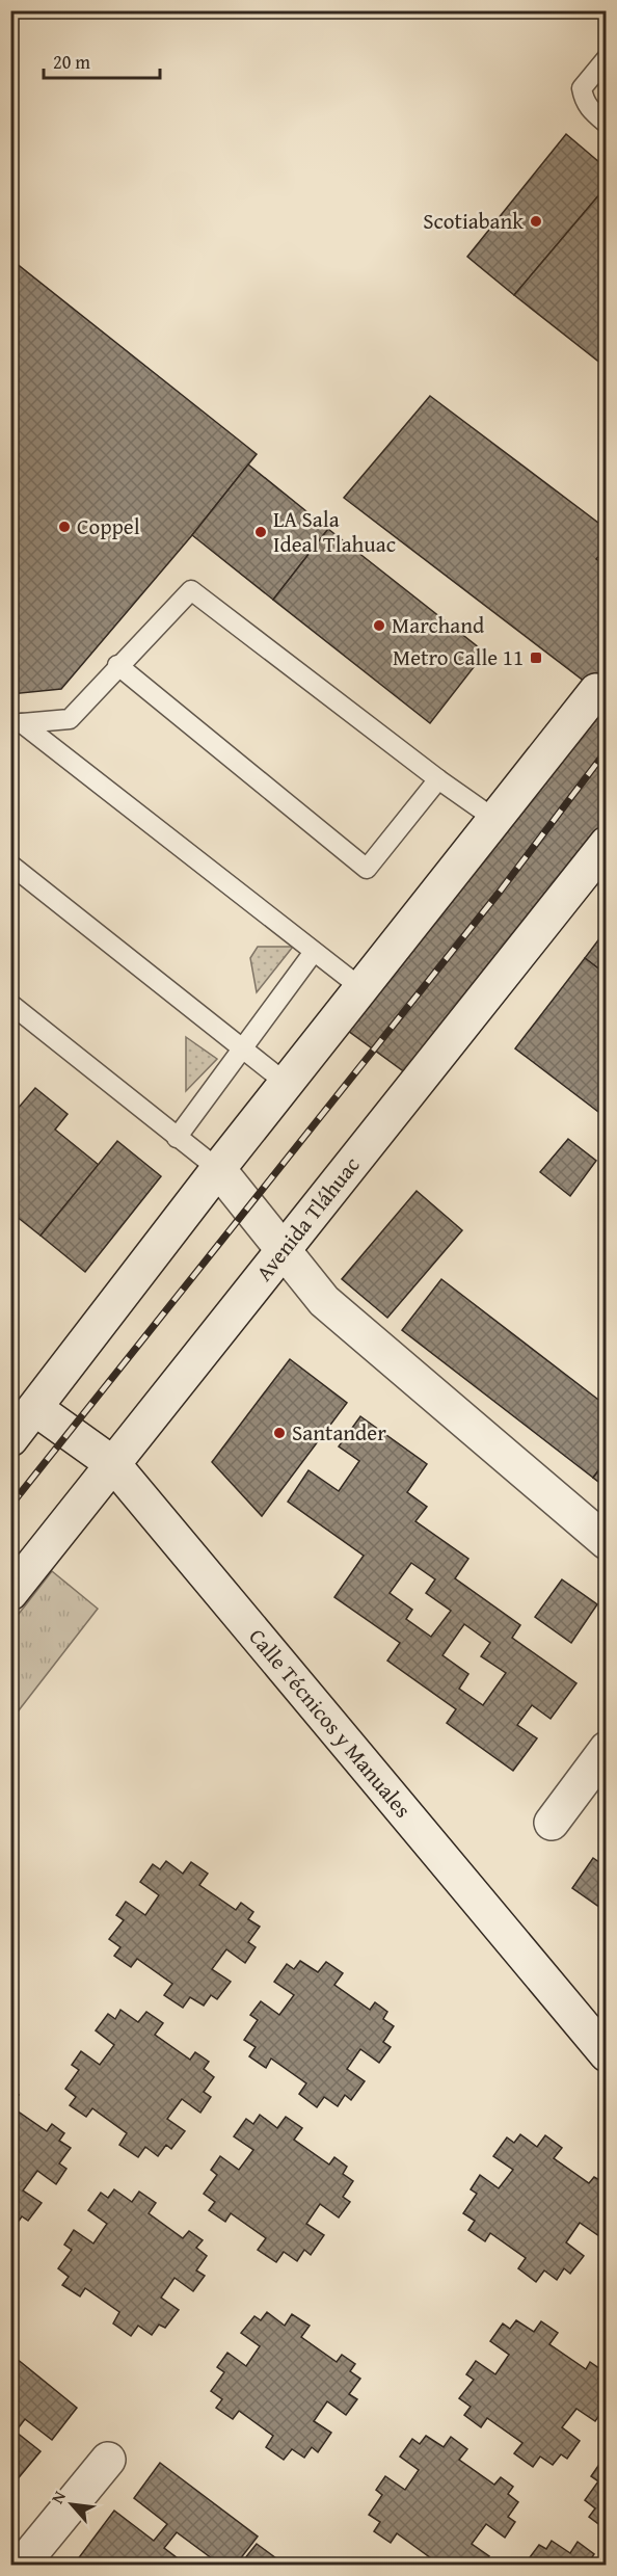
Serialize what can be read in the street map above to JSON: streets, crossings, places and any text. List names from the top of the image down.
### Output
{
  "streets": {
    "main road": ["Avenida Tláhuac", "Calle Técnicos y Manuales"]
  },
  "crossings": [
    ["Avenida Tláhuac", "Calle Técnicos y Manuales"]
  ],
  "places": {
    "other": [
      "Scotiabank",
      "Coppel",
      "LA Sala Ideal Tlahuac",
      "Marchand",
      "Santander"
    ],
    "transit": ["Metro Calle 11"]
  },
  "scale_bar": "20 m",
  "north": "top left"
}
